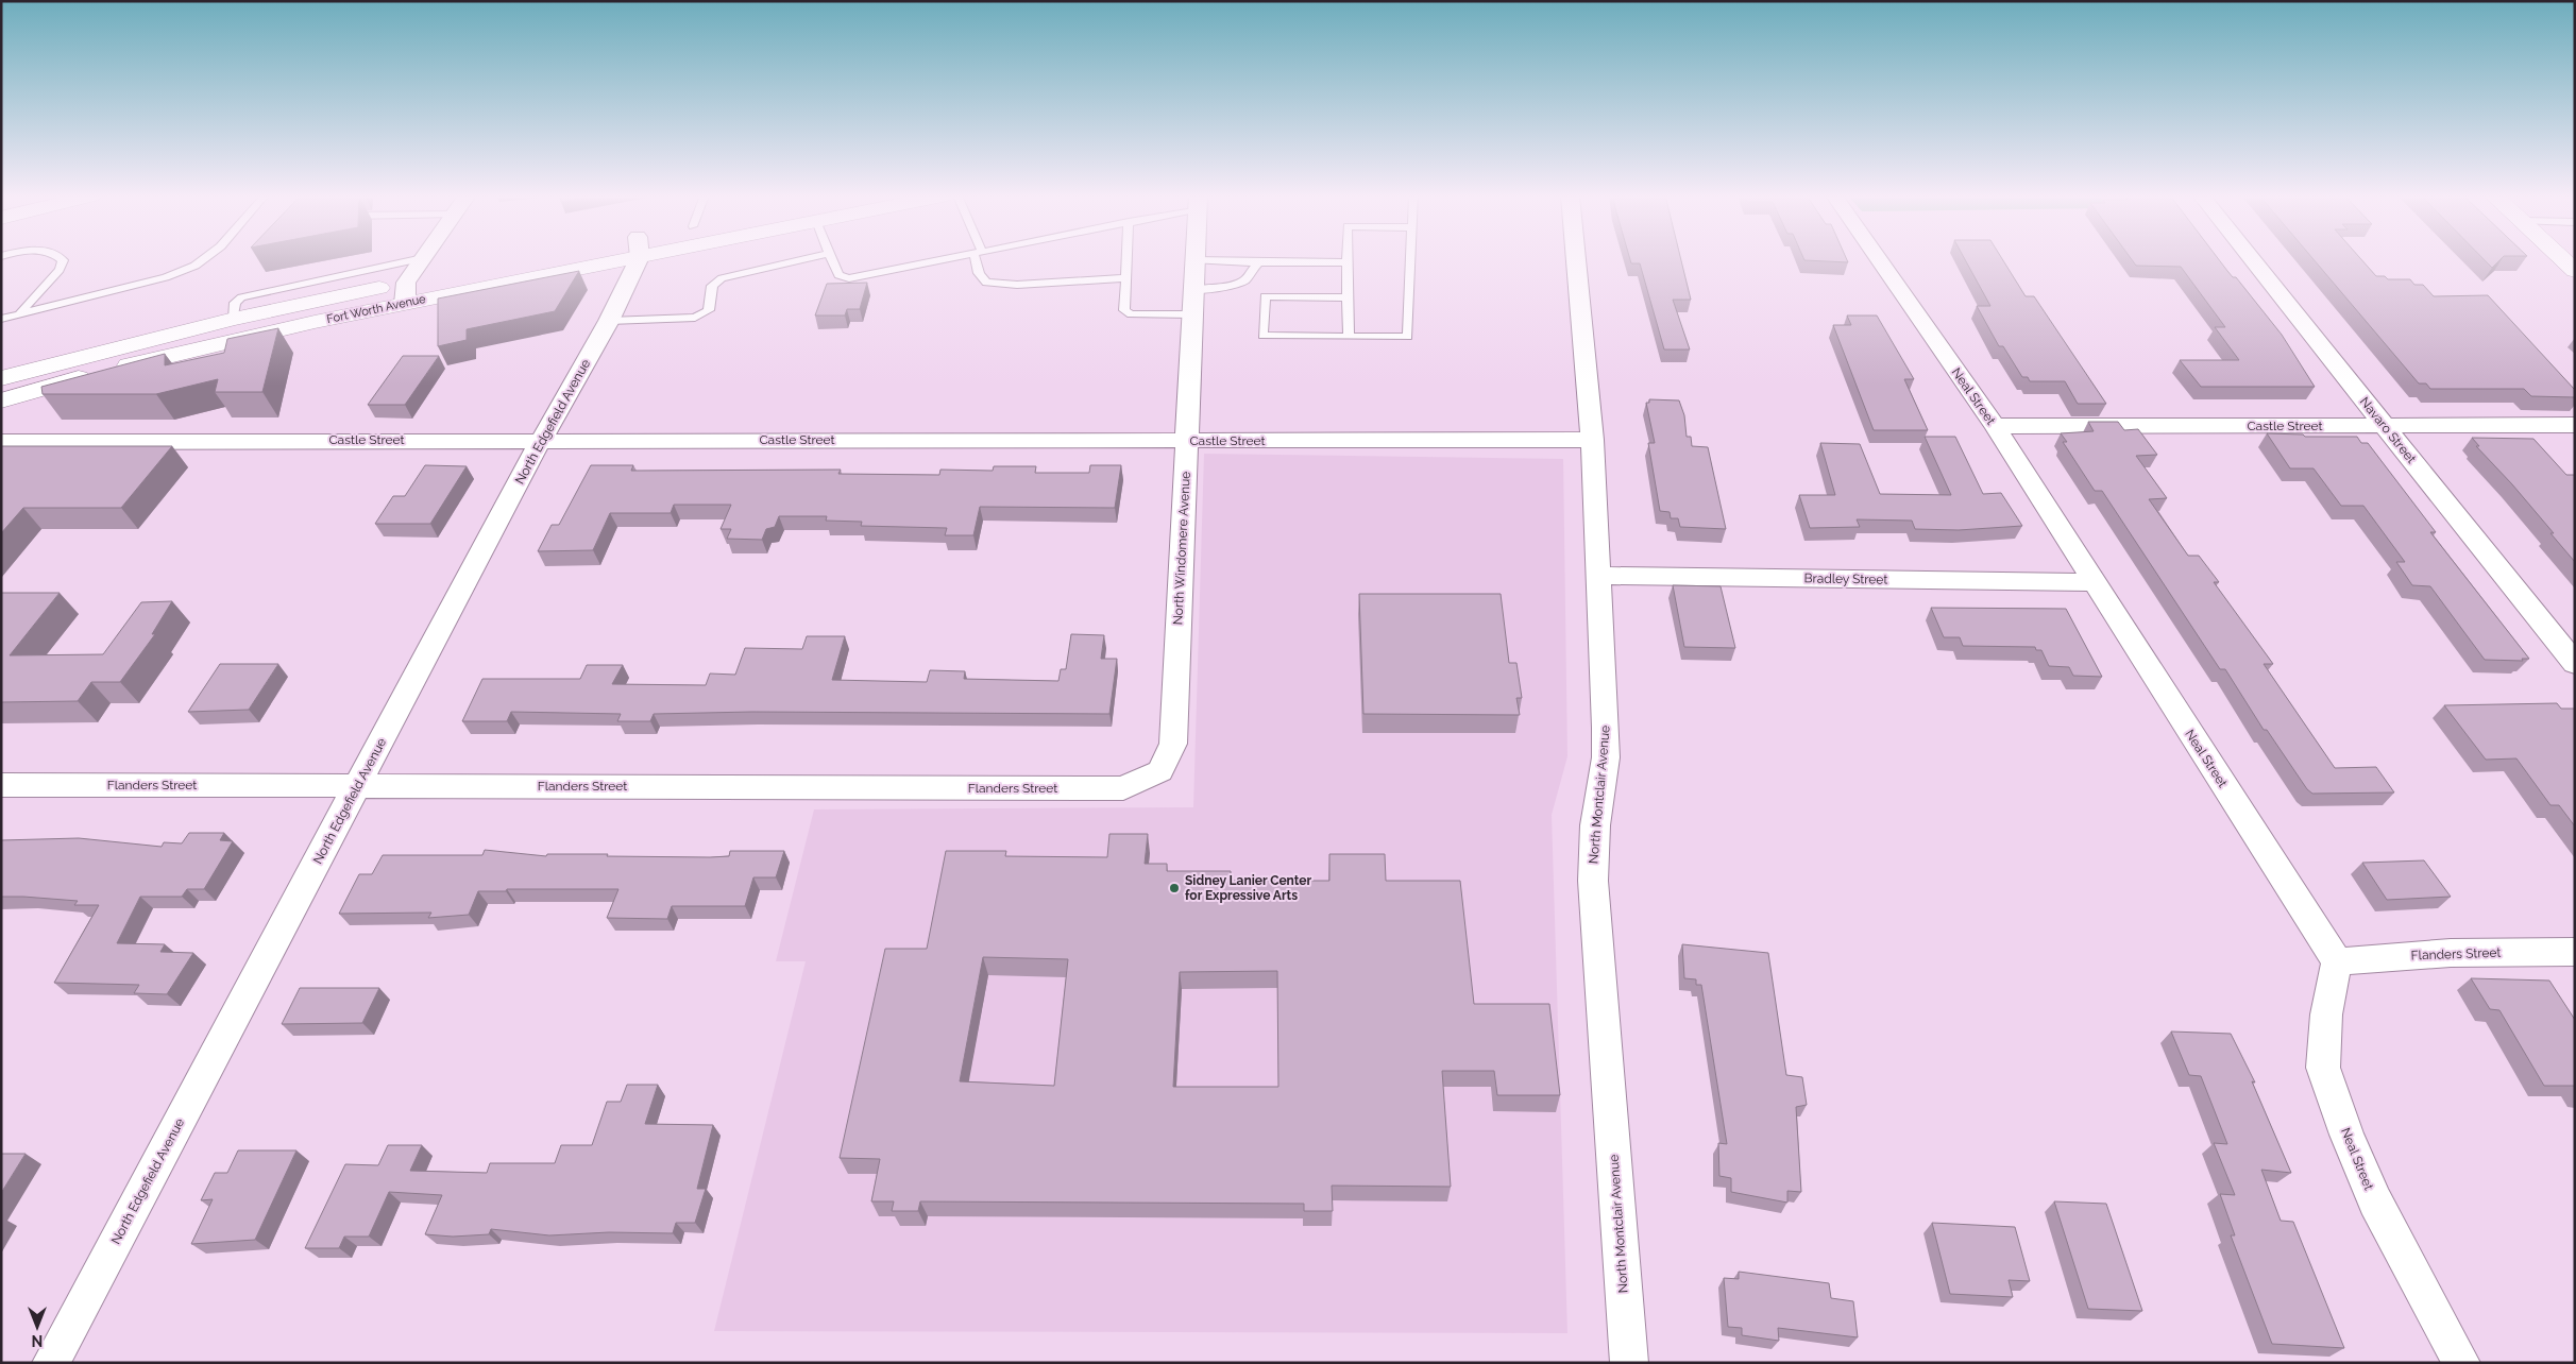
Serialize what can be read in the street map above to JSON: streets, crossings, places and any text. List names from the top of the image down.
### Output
{
  "streets": {
    "main road": ["Fort Worth Avenue"],
    "street": [
      "Neal Street",
      "North Edgefield Avenue",
      "Castle Street",
      "Navaro Street",
      "North Windomere Avenue",
      "Bradley Street",
      "Flanders Street",
      "North Montclair Avenue"
    ]
  },
  "crossings": [
    ["Neal Street", "Castle Street"],
    ["Neal Street", "Bradley Street"],
    ["Neal Street", "Flanders Street"],
    ["North Edgefield Avenue", "Castle Street"],
    ["North Edgefield Avenue", "Flanders Street"],
    ["Castle Street", "Navaro Street"],
    ["Castle Street", "North Windomere Avenue"],
    ["Castle Street", "North Montclair Avenue"],
    ["North Windomere Avenue", "Flanders Street"],
    ["Bradley Street", "North Montclair Avenue"]
  ],
  "places": ["Sidney Lanier Center for Expressive Arts"],
  "north": "bottom"
}
